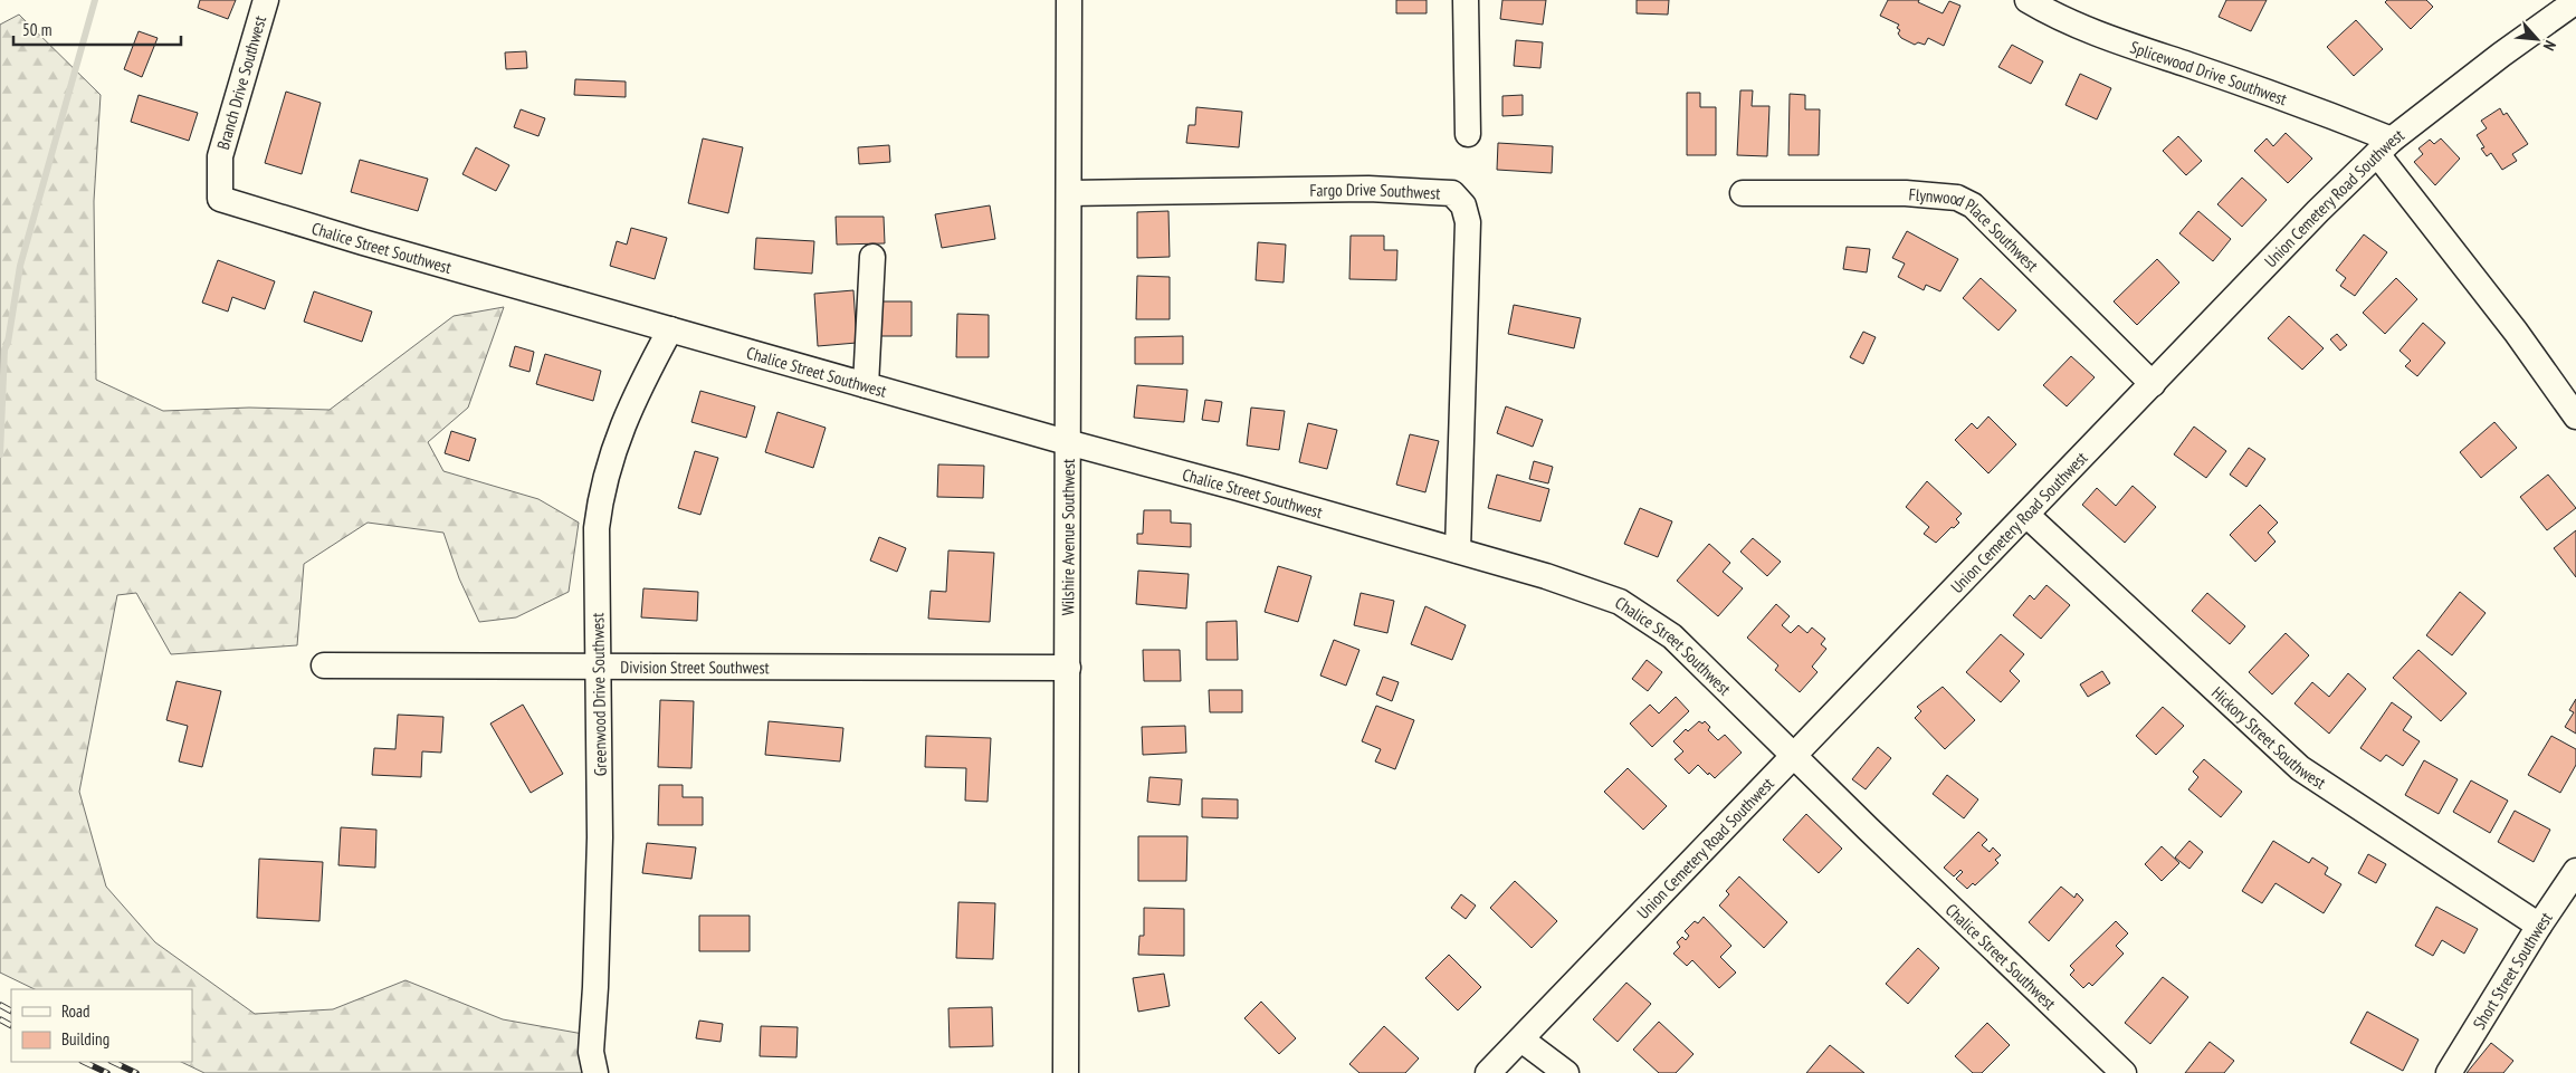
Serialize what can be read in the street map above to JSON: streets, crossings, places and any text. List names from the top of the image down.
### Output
{
  "streets": {
    "street": [
      "Splicewood Drive Southwest",
      "Branch Drive Southwest",
      "Fargo Drive Southwest",
      "Union Cemetery Road Southwest",
      "Flynwood Place Southwest",
      "Chalice Street Southwest",
      "Wilshire Avenue Southwest",
      "Division Street Southwest",
      "Greenwood Drive Southwest",
      "Hickory Street Southwest",
      "Short Street Southwest"
    ]
  },
  "crossings": [
    ["Splicewood Drive Southwest", "Union Cemetery Road Southwest"],
    ["Branch Drive Southwest", "Chalice Street Southwest"],
    ["Fargo Drive Southwest", "Chalice Street Southwest"],
    ["Fargo Drive Southwest", "Wilshire Avenue Southwest"],
    ["Union Cemetery Road Southwest", "Flynwood Place Southwest"],
    ["Union Cemetery Road Southwest", "Chalice Street Southwest"],
    ["Union Cemetery Road Southwest", "Hickory Street Southwest"],
    ["Chalice Street Southwest", "Wilshire Avenue Southwest"],
    ["Chalice Street Southwest", "Greenwood Drive Southwest"],
    ["Wilshire Avenue Southwest", "Division Street Southwest"],
    ["Division Street Southwest", "Greenwood Drive Southwest"],
    ["Hickory Street Southwest", "Short Street Southwest"]
  ],
  "legend": ["Road", "Building"],
  "scale_bar": "50 m",
  "north": "bottom right"
}
